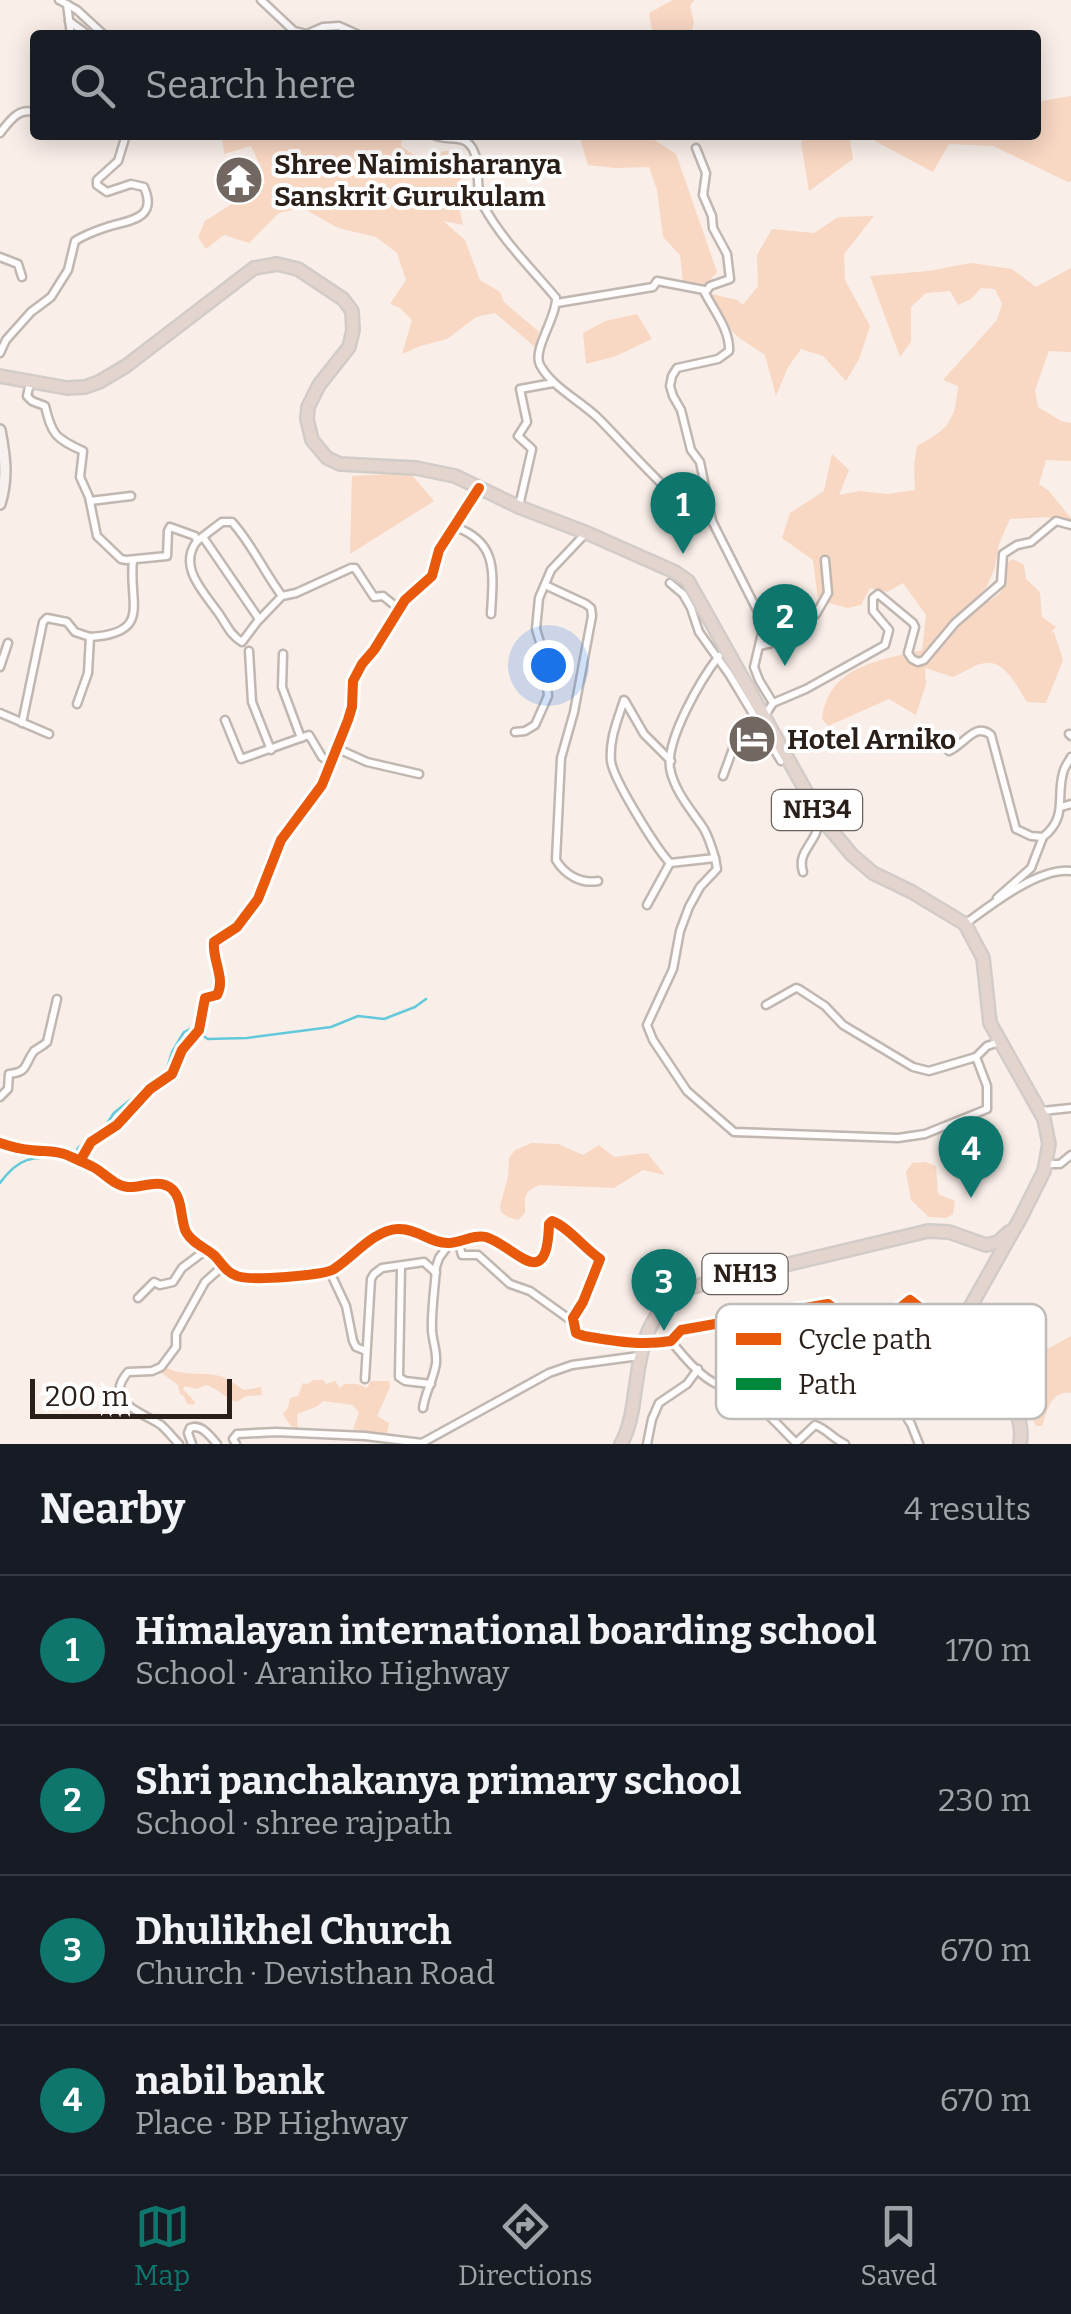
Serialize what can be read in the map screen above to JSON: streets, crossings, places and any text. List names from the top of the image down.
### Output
{
  "streets": {
    "highway": ["NH34", "NH13"]
  },
  "places": {
    "temple": ["Shree Naimisharanya Sanskrit Gurukulam"],
    "hotel": ["Hotel Arniko"]
  },
  "legend": ["Cycle path", "Path"],
  "scale_bar": "200 m",
  "page": {
    "search": "Search here",
    "pins": [
      "1",
      "2",
      "4",
      "3"
    ],
    "scale": "200 m",
    "heading": ["Nearby", "4 results"],
    "list": [
      {
        "mark": "1",
        "name": "Himalayan international boarding school",
        "note": "School · Araniko Highway",
        "value": "170 m"
      },
      {
        "mark": "2",
        "name": "Shri panchakanya primary school",
        "note": "School · shree rajpath",
        "value": "230 m"
      },
      {
        "mark": "3",
        "name": "Dhulikhel Church",
        "note": "Church · Devisthan Road",
        "value": "670 m"
      },
      {
        "mark": "4",
        "name": "nabil bank",
        "note": "Place · BP Highway",
        "value": "670 m"
      }
    ],
    "nav": ["Map", "Directions", "Saved"]
  }
}
